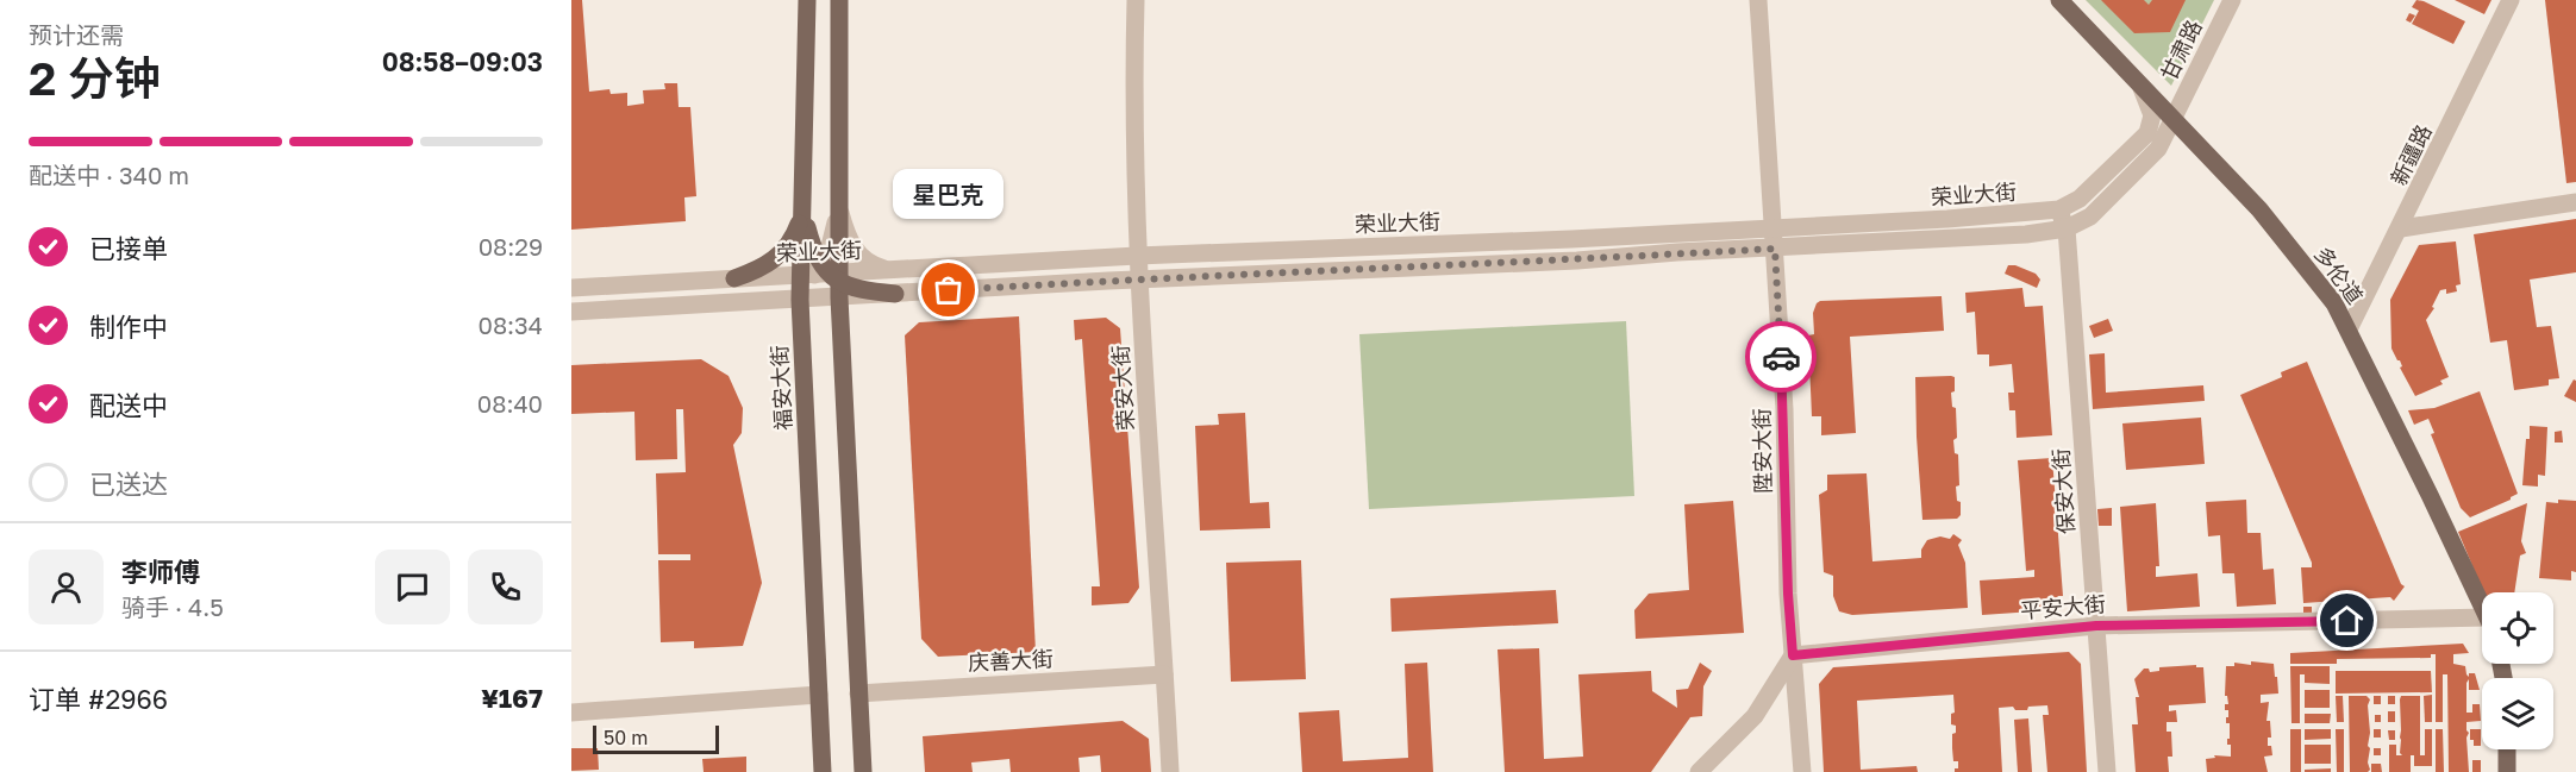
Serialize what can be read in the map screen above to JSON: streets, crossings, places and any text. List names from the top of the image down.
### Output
{
  "streets": {
    "main road": ["多伦道", "福安大街"],
    "street": [
      "甘肃路",
      "新疆路",
      "荣业大街",
      "荣安大街",
      "陞安大街",
      "保安大街",
      "平安大街",
      "庆善大街"
    ]
  },
  "crossings": [
    ["甘肃路", "荣业大街"],
    ["甘肃路", "多伦道"],
    ["新疆路", "多伦道"],
    ["荣业大街", "多伦道"],
    ["荣业大街", "福安大街"],
    ["荣业大街", "荣安大街"],
    ["荣业大街", "陞安大街"],
    ["荣业大街", "保安大街"],
    ["福安大街", "庆善大街"],
    ["荣安大街", "庆善大街"],
    ["陞安大街", "平安大街"],
    ["保安大街", "平安大街"]
  ],
  "places": ["星巴克"],
  "scale_bar": "50 m",
  "page": {
    "heading": ["2 分钟", "预计还需", "08:58–09:03"],
    "panel": [
      "李师傅",
      "骑手 · 4.5",
      "订单 #2966",
      "¥167"
    ],
    "bar": "配送中 · 340 m",
    "bubble": "星巴克",
    "list": [
      ["已接单", "08:29"],
      ["制作中", "08:34"],
      ["配送中", "08:40"],
      "已送达"
    ],
    "scale": "50 m"
  }
}
